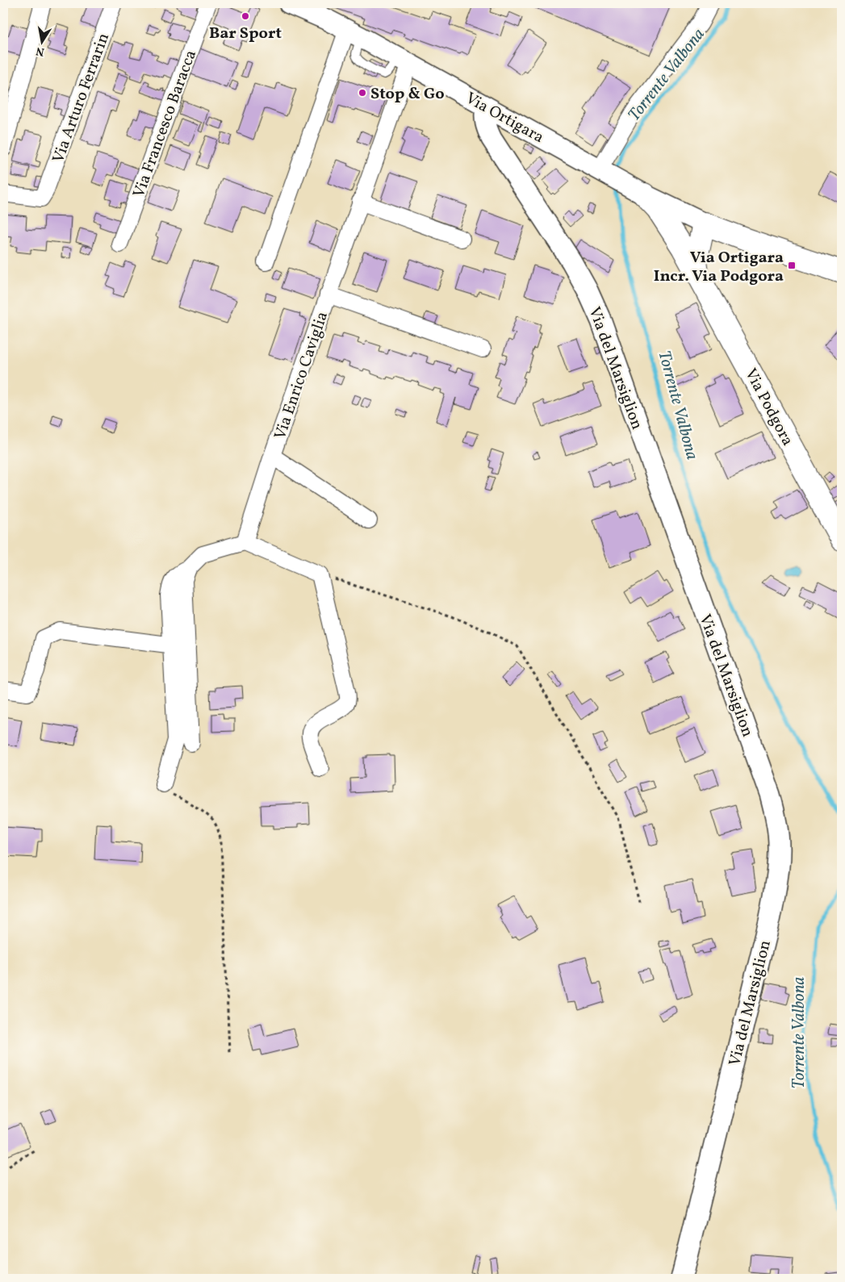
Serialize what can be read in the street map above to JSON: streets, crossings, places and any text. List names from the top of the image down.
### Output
{
  "streets": {
    "main road": ["Via Ortigara", "Via Podgora"],
    "street": [
      "Via Arturo Ferrarin",
      "Via Francesco Baracca",
      "Via del Marsiglion",
      "Via Enrico Caviglia"
    ]
  },
  "crossings": [
    ["Via Ortigara", "Via del Marsiglion"],
    ["Via Ortigara", "Via Enrico Caviglia"],
    ["Via Ortigara", "Via Podgora"]
  ],
  "water": ["Torrente Valbona"],
  "places": {
    "other": ["Bar Sport", "Stop & Go"],
    "transit": ["Via Ortigara Incr. Via Podgora"]
  },
  "north": "bottom"
}
